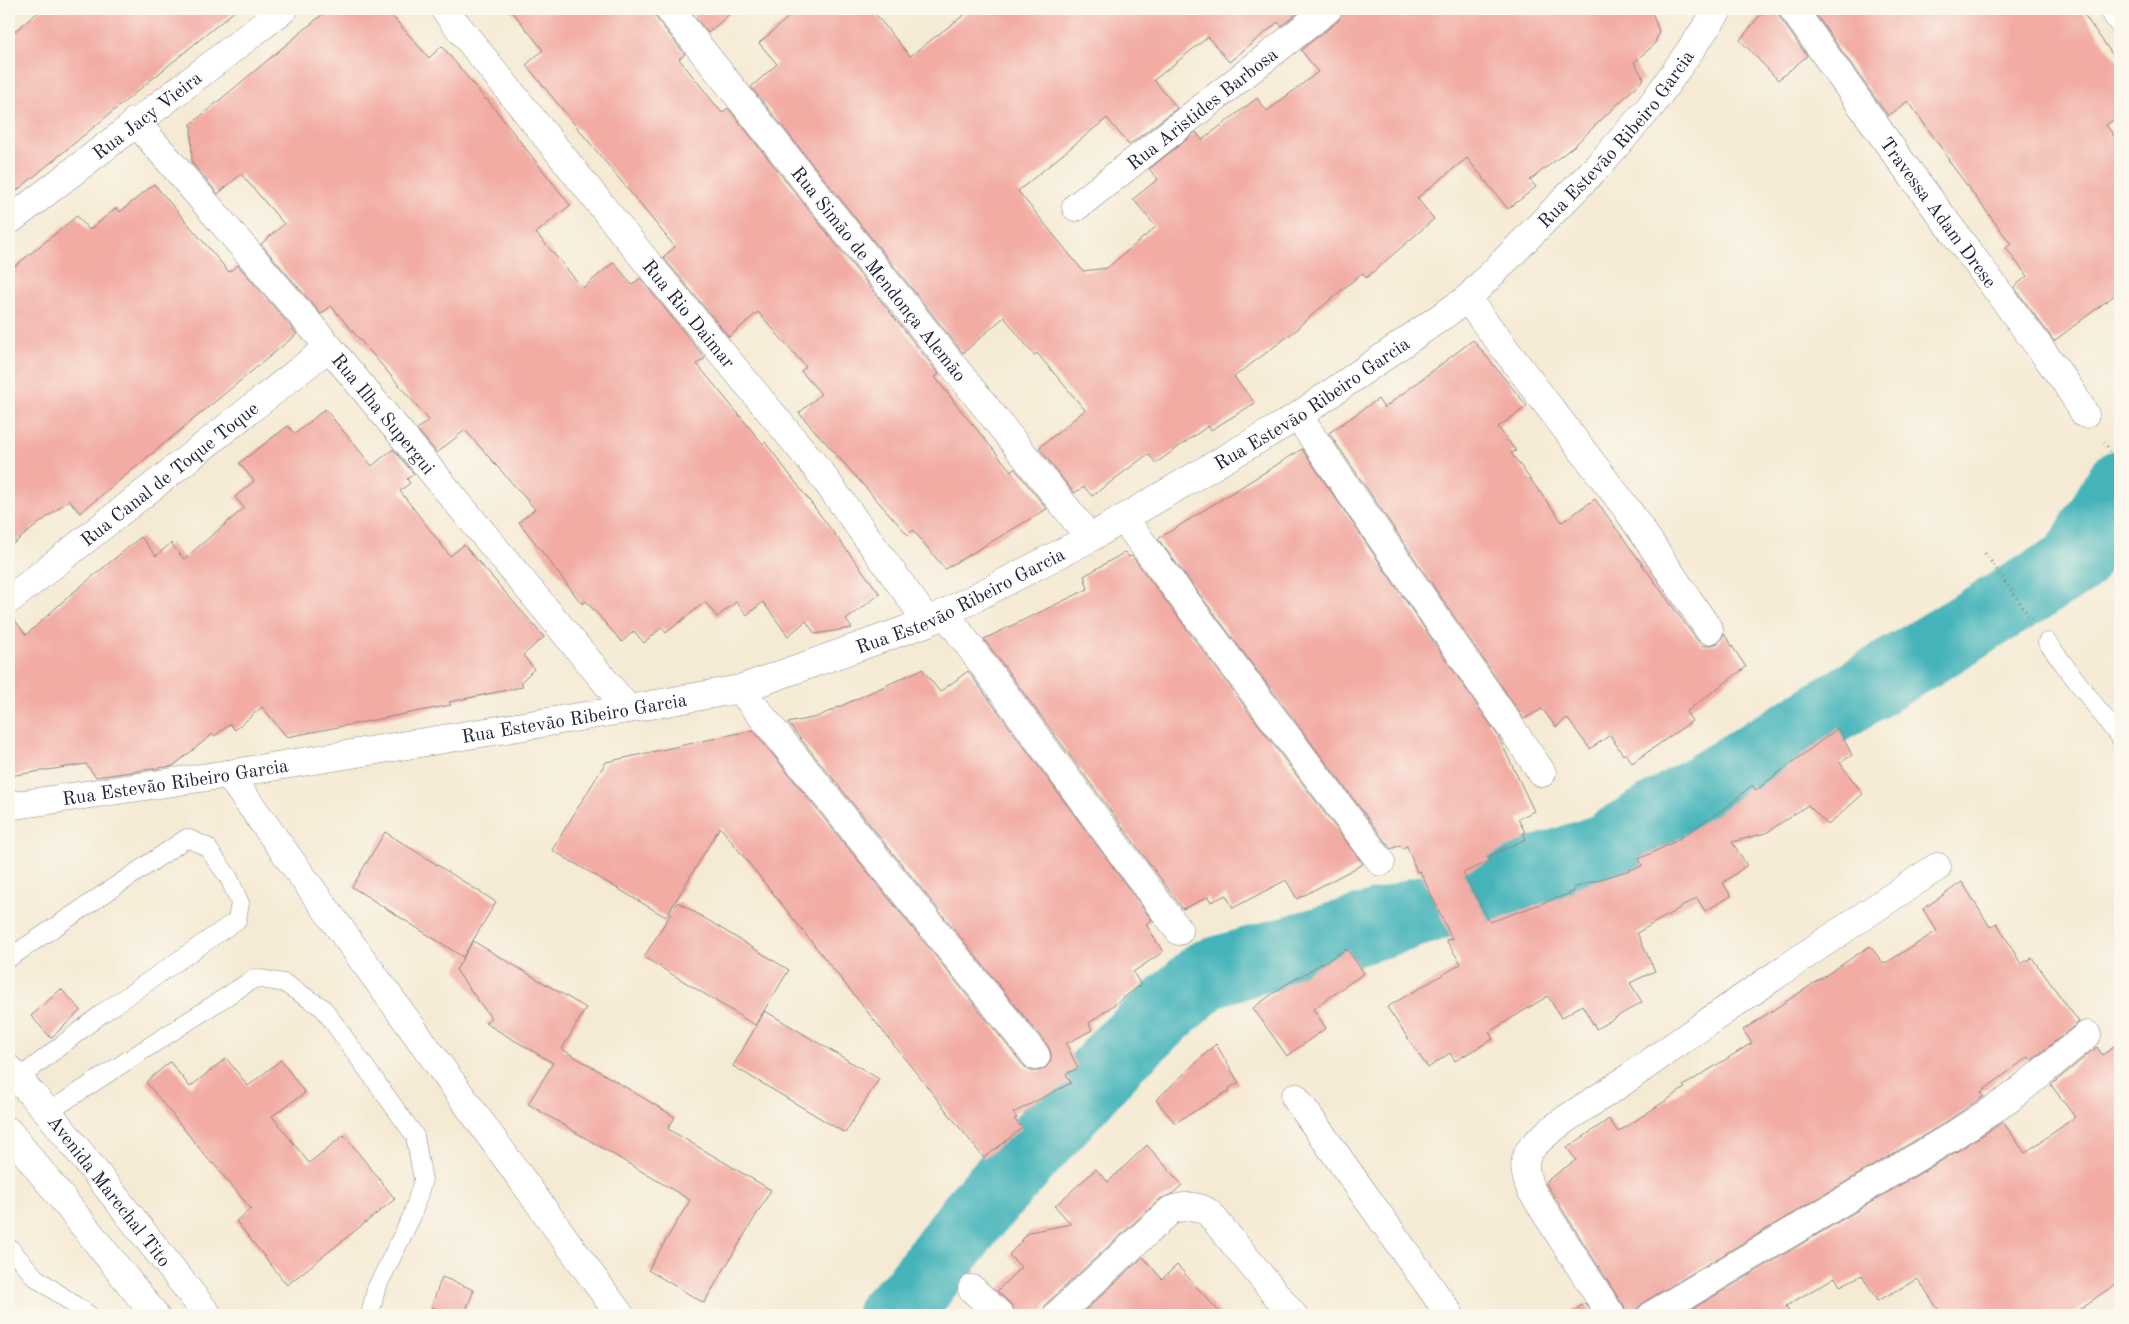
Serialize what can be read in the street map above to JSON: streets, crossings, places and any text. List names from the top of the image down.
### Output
{
  "streets": {
    "street": [
      "Rua Aristides Barbosa",
      "Rua Jacy Vieira",
      "Rua Estevão Ribeiro Garcia",
      "Travessa Adam Drese",
      "Rua Simão de Mendonça Alemão",
      "Rua Rio Daimar",
      "Rua Ilha Supergui",
      "Rua Canal de Toque Toque",
      "Avenida Marechal Tito"
    ]
  },
  "crossings": [
    ["Rua Jacy Vieira", "Rua Ilha Supergui"],
    ["Rua Estevão Ribeiro Garcia", "Rua Simão de Mendonça Alemão"],
    ["Rua Estevão Ribeiro Garcia", "Rua Rio Daimar"],
    ["Rua Estevão Ribeiro Garcia", "Rua Ilha Supergui"],
    ["Rua Ilha Supergui", "Rua Canal de Toque Toque"]
  ]
}
